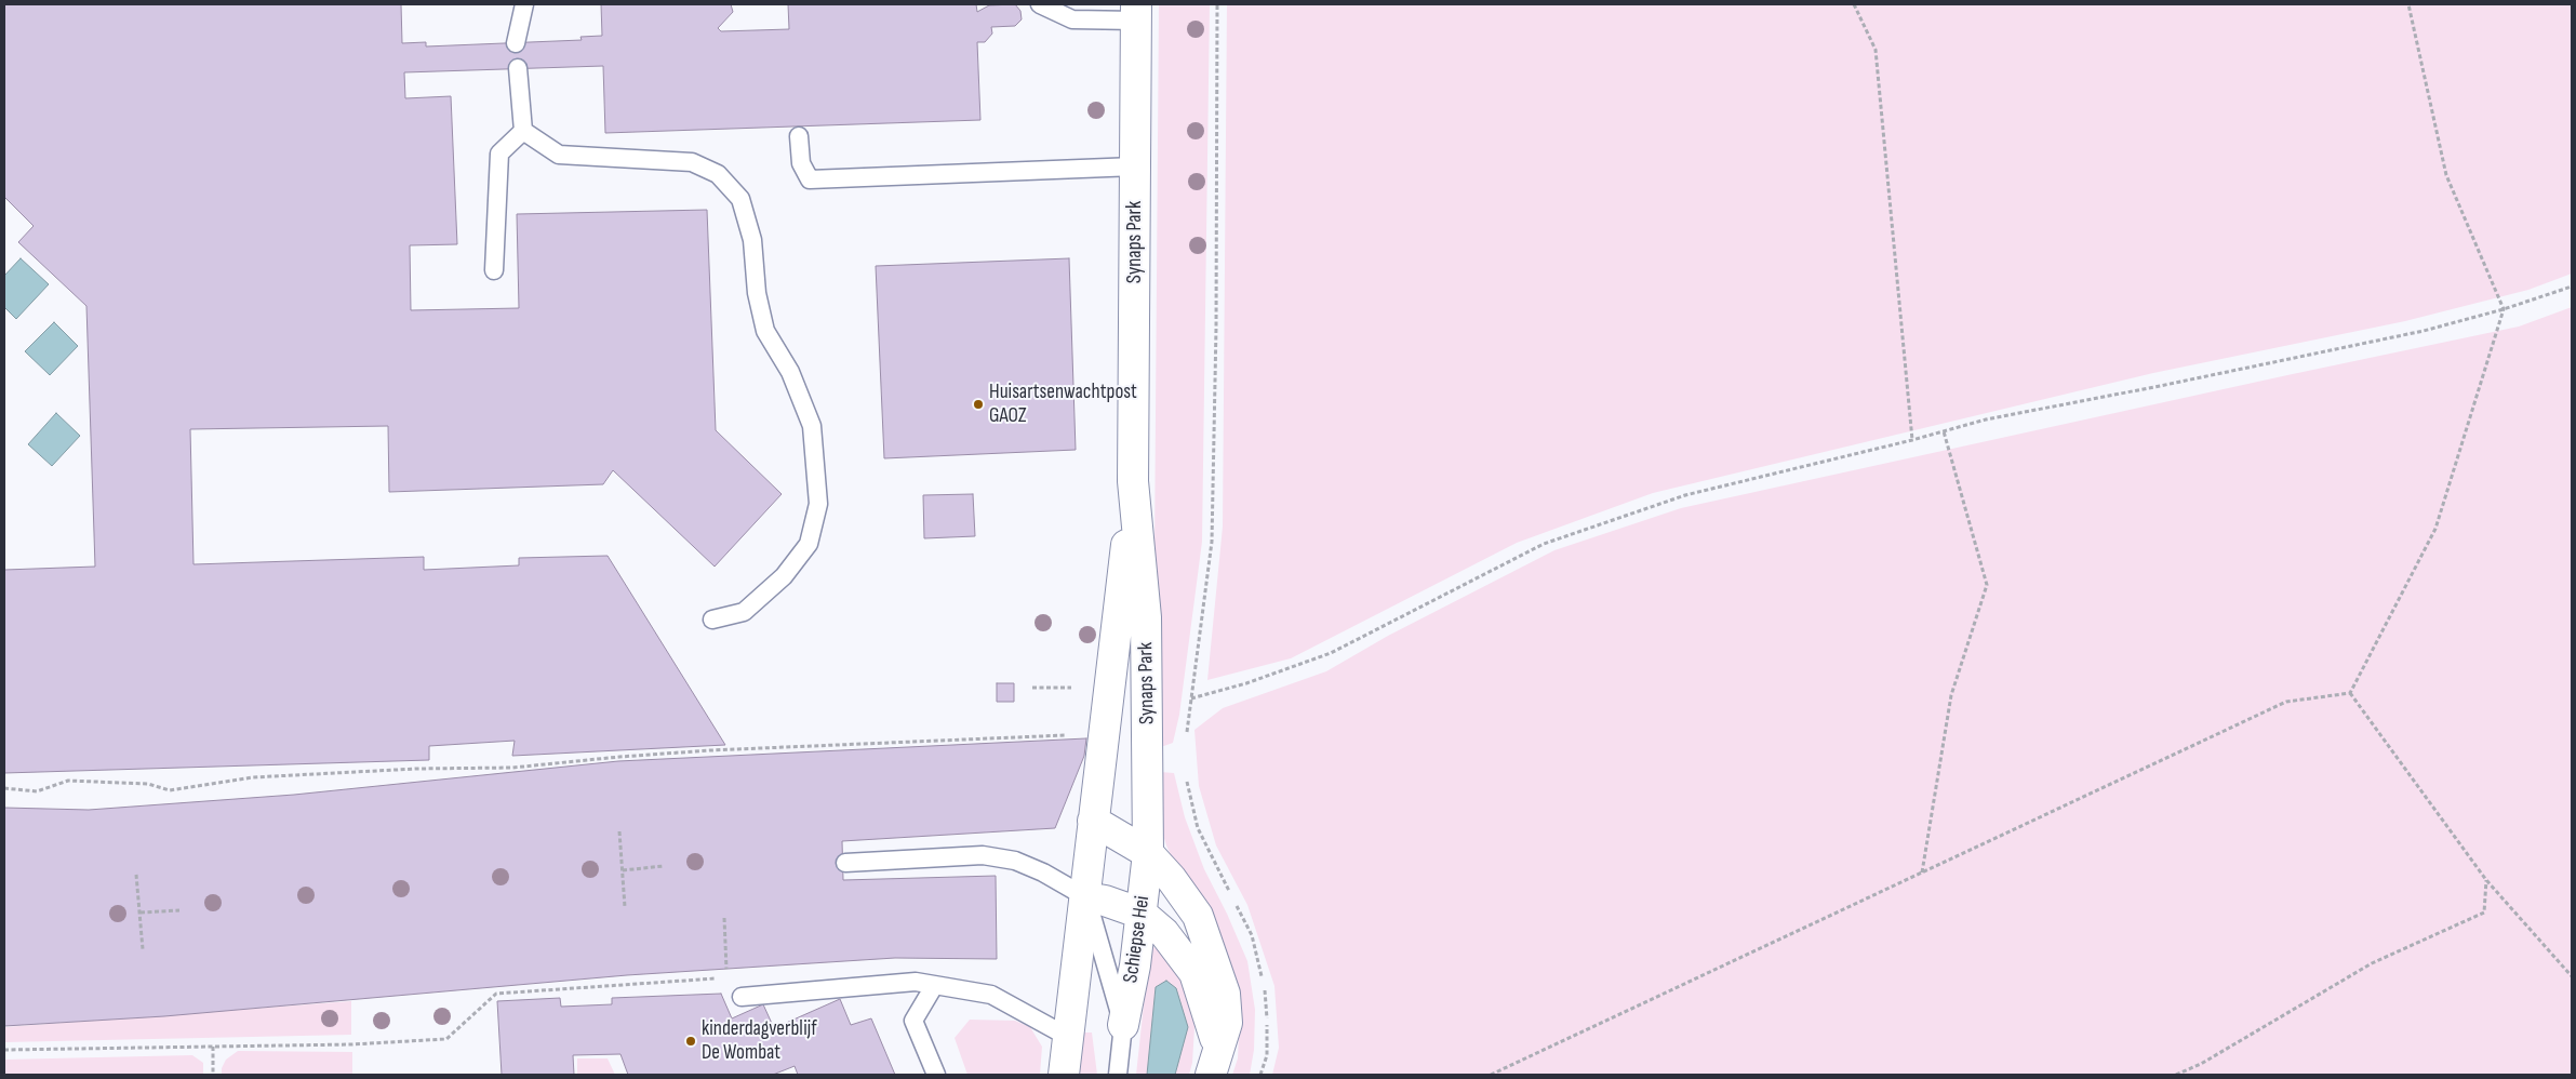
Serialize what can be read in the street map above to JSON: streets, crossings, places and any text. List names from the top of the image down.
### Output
{
  "streets": {
    "street": ["Synaps Park", "Schiepse Hei"]
  },
  "crossings": [
    ["Synaps Park", "Schiepse Hei"]
  ],
  "places": ["Huisartsenwachtpost GAOZ", "kinderdagverblijf De Wombat"]
}
